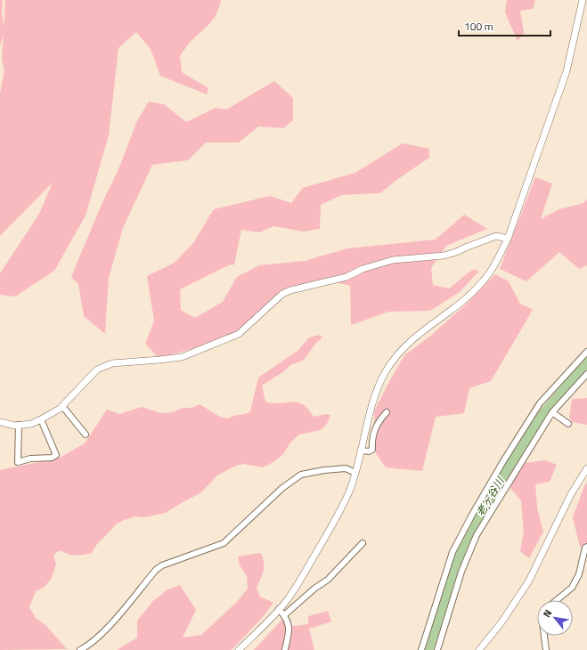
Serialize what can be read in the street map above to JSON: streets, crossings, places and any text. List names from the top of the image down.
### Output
{
  "water": ["老ヶ谷川"],
  "scale_bar": "100 m",
  "north": "top left"
}
